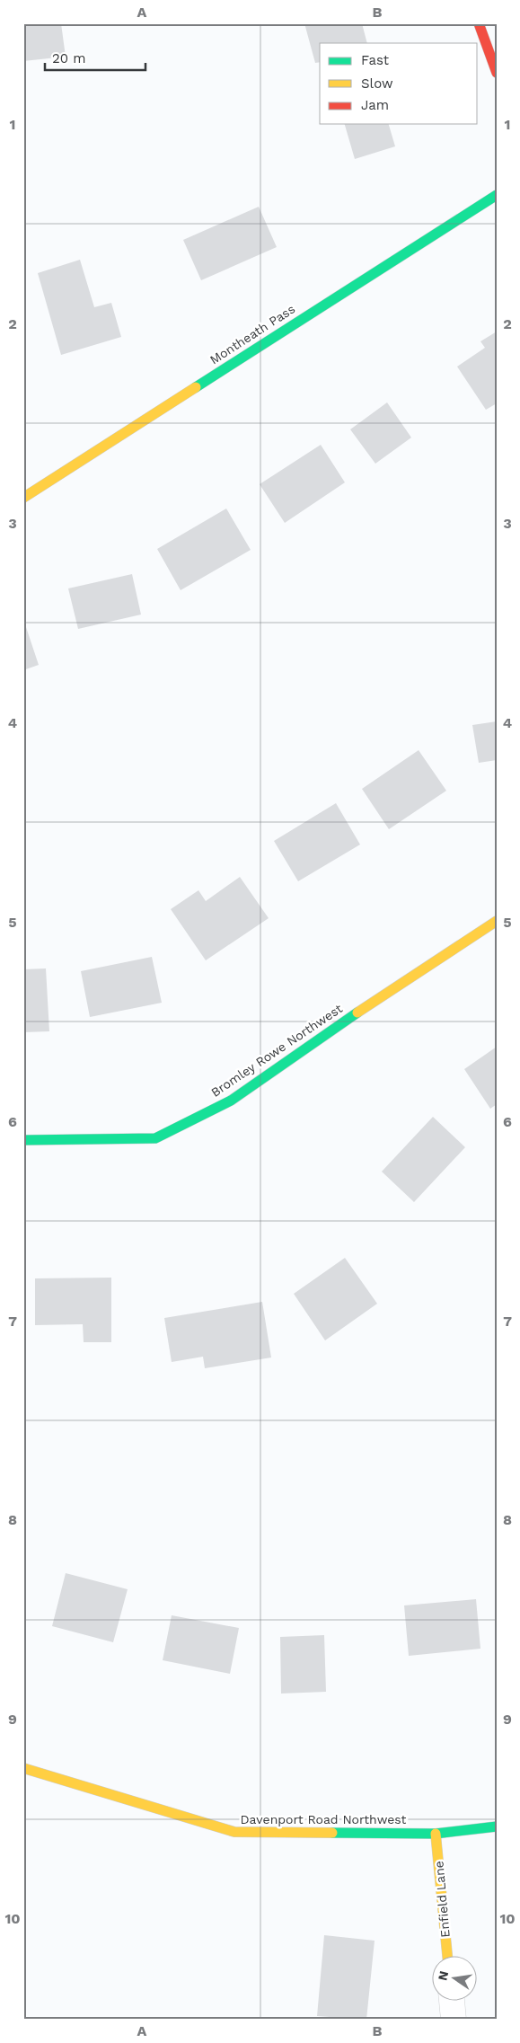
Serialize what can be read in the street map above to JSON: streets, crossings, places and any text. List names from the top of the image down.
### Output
{
  "streets": {
    "street": [
      "Montheath Pass",
      "Bromley Rowe Northwest",
      "Davenport Road Northwest",
      "Enfield Lane"
    ]
  },
  "crossings": [
    ["Davenport Road Northwest", "Enfield Lane"]
  ],
  "legend": ["Fast", "Slow", "Jam"],
  "scale_bar": "20 m",
  "north": "left",
  "grid": {
    "columns": ["A", "B"],
    "rows": [
      "1",
      "2",
      "3",
      "4",
      "5",
      "6",
      "7",
      "8",
      "9",
      "10"
    ]
  }
}
